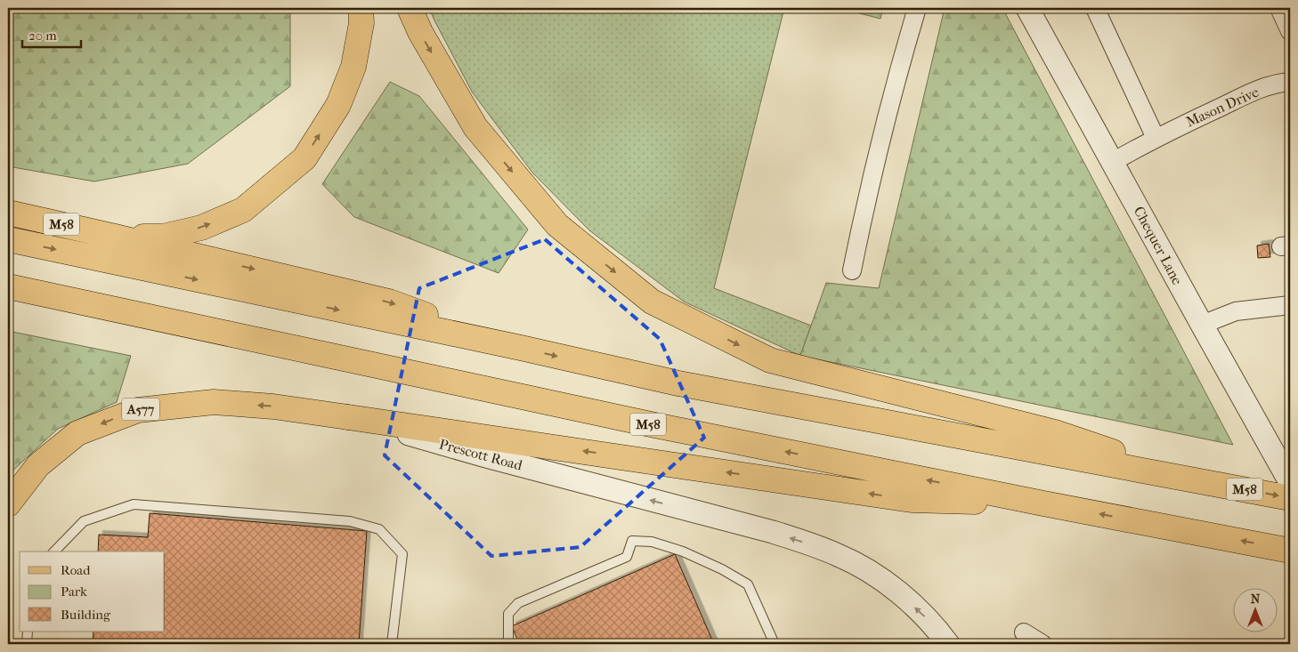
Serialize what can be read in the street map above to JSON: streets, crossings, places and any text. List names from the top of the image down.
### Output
{
  "streets": {
    "main road": ["M58", "A577", "Prescott Road"],
    "street": ["Mason Drive", "Chequer Lane"]
  },
  "crossings": [
    ["Mason Drive", "Chequer Lane"]
  ],
  "legend": ["Road", "Park", "Building"],
  "scale_bar": "20 m",
  "north": "top"
}
